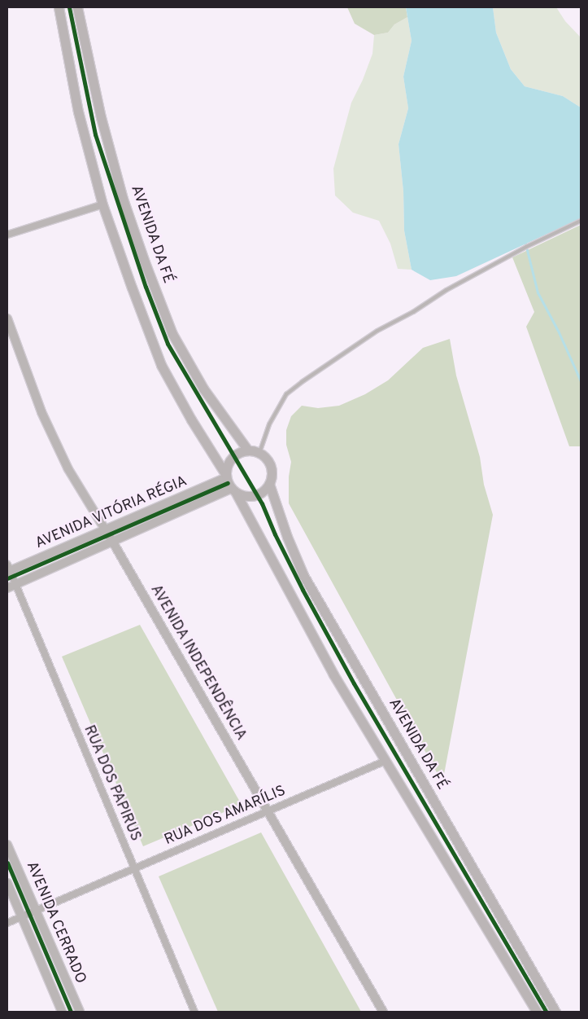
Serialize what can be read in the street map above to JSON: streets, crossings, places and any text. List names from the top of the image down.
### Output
{
  "streets": {
    "main road": ["AVENIDA DA FÉ"],
    "street": [
      "AVENIDA VITÓRIA RÉGIA",
      "AVENIDA INDEPENDÊNCIA",
      "RUA DOS PAPIRUS",
      "RUA DOS AMARÍLIS",
      "AVENIDA CERRADO"
    ]
  },
  "crossings": [
    ["AVENIDA DA FÉ", "AVENIDA VITÓRIA RÉGIA"],
    ["AVENIDA VITÓRIA RÉGIA", "AVENIDA INDEPENDÊNCIA"],
    ["AVENIDA VITÓRIA RÉGIA", "RUA DOS PAPIRUS"],
    ["AVENIDA INDEPENDÊNCIA", "RUA DOS AMARÍLIS"],
    ["RUA DOS PAPIRUS", "RUA DOS AMARÍLIS"],
    ["RUA DOS AMARÍLIS", "AVENIDA CERRADO"]
  ]
}
